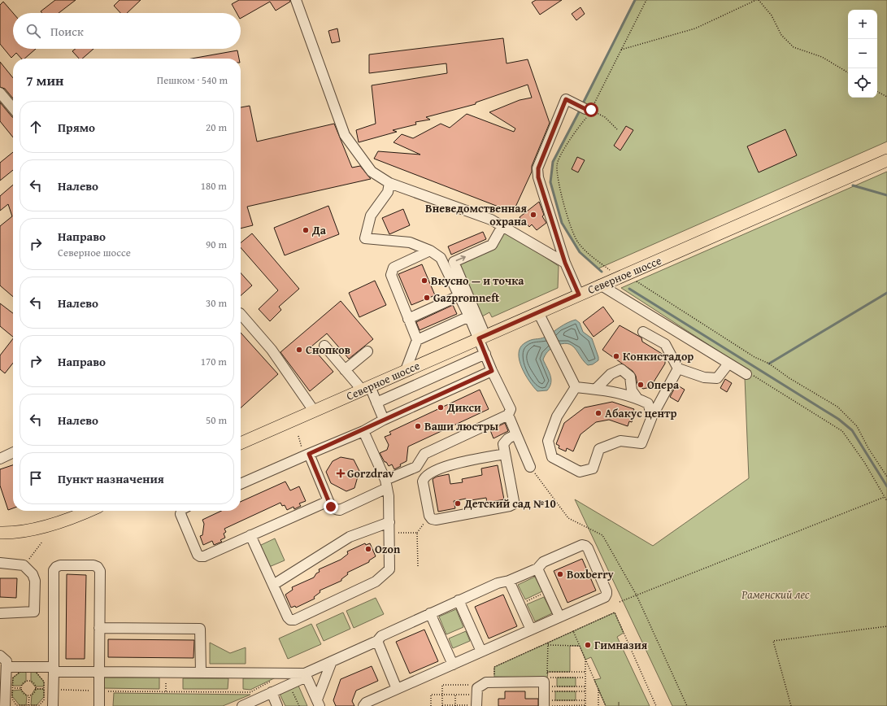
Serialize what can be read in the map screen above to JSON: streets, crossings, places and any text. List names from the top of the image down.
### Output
{
  "streets": {
    "main road": ["Северное шоссе"]
  },
  "parks": ["Раменский лес"],
  "places": {
    "other": [
      "Вневедомственная охрана",
      "Да",
      "Вкусно — и точка",
      "Gazpromneft",
      "Снопков",
      "Конкистадор",
      "Опера",
      "Дикси",
      "Абакус центр",
      "Ваши люстры",
      "Детский сад №10",
      "Ozon",
      "Boxberry",
      "Гимназия"
    ],
    "health": ["Gorzdrav"]
  },
  "page": {
    "map_buttons": ["+", "−"],
    "search": "Поиск",
    "heading": ["7 мин", "Пешком · 540 m"],
    "list": [
      ["Прямо", "20 m"],
      ["Налево", "180 m"],
      ["Направо", "Северное шоссе", "90 m"],
      ["Налево", "30 m"],
      ["Направо", "170 m"],
      ["Налево", "50 m"],
      "Пункт назначения"
    ]
  }
}
